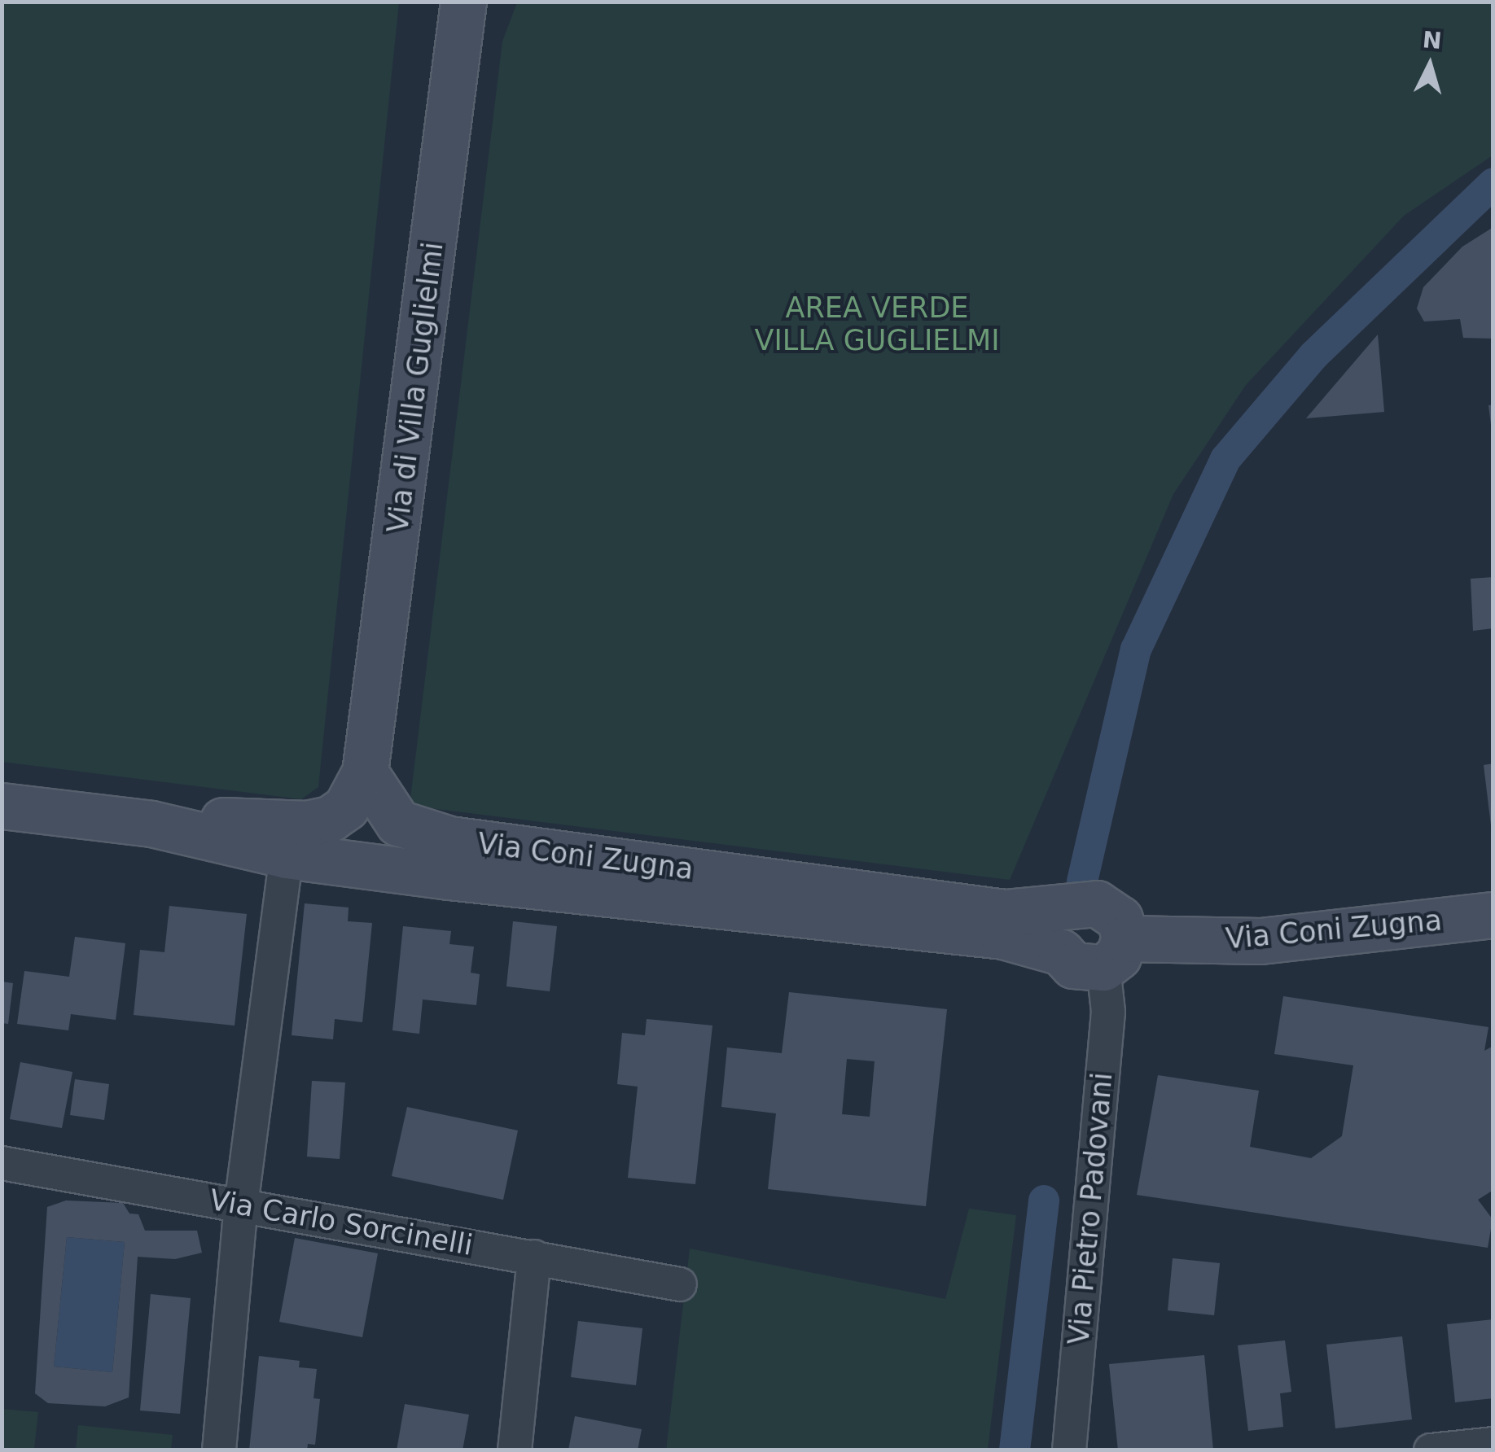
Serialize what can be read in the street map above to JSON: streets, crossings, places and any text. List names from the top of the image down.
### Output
{
  "streets": {
    "street": [
      "Via di Villa Guglielmi",
      "Via Coni Zugna",
      "Via Pietro Padovani",
      "Via Carlo Sorcinelli"
    ]
  },
  "crossings": [
    ["Via di Villa Guglielmi", "Via Coni Zugna"],
    ["Via Coni Zugna", "Via Pietro Padovani"]
  ],
  "parks": ["AREA VERDE VILLA GUGLIELMI"],
  "north": "top"
}
